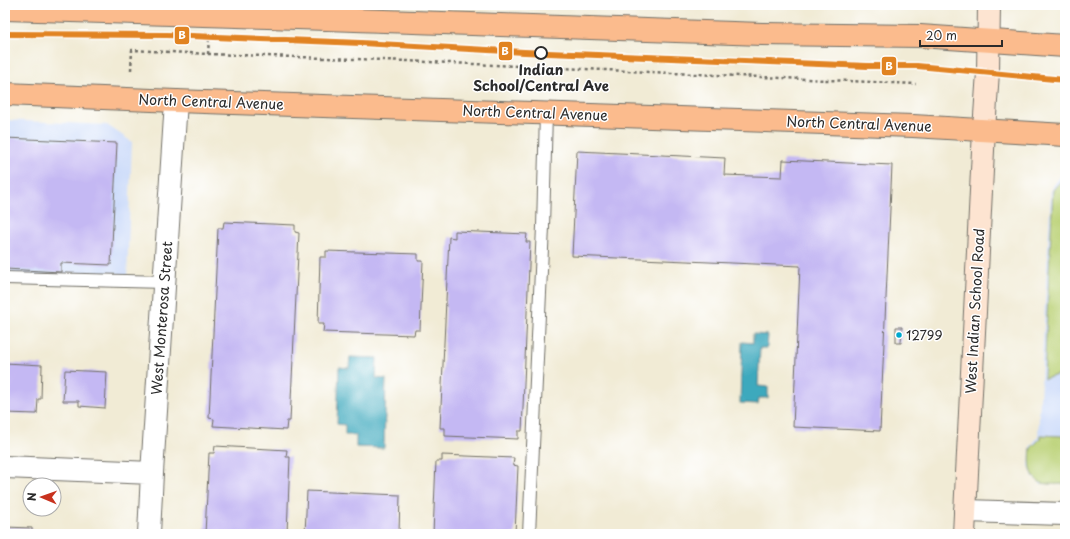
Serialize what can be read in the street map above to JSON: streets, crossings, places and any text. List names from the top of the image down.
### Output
{
  "streets": {
    "main road": ["North Central Avenue", "West Indian School Road"],
    "street": ["West Monterosa Street"]
  },
  "crossings": [
    ["North Central Avenue", "West Indian School Road"],
    ["North Central Avenue", "West Monterosa Street"]
  ],
  "places": ["Indian School/Central Ave", "12799"],
  "lines": ["transit line B"],
  "scale_bar": "20 m",
  "north": "left"
}
